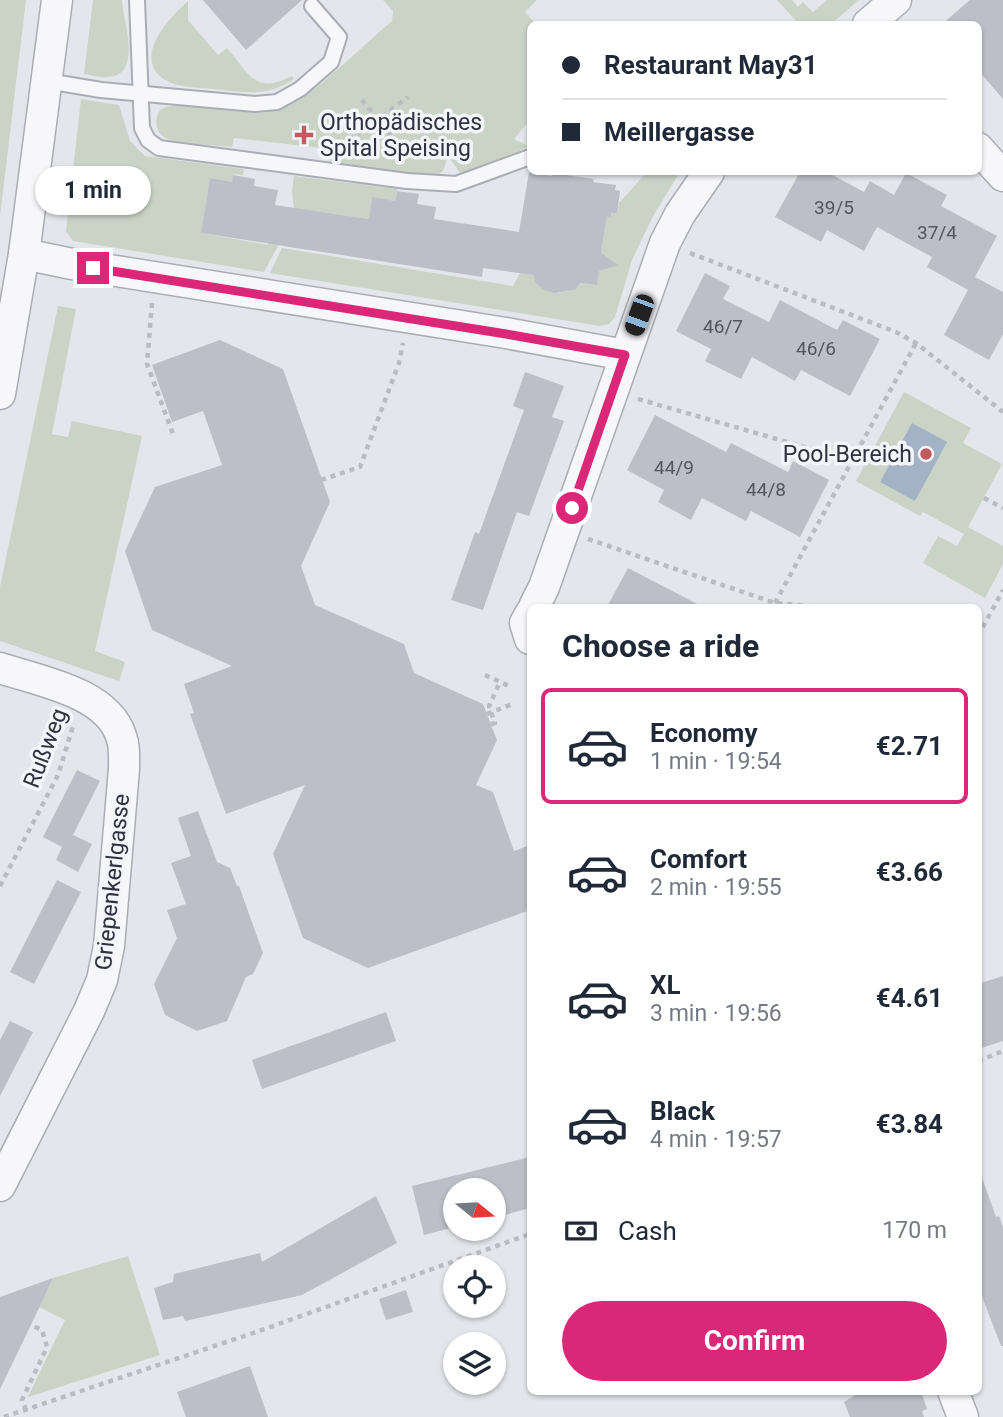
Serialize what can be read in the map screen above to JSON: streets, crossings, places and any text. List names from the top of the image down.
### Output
{
  "streets": {
    "street": ["Griepenkerlgasse"],
    "path": ["Rußweg"]
  },
  "crossings": [
    ["Rußweg", "Griepenkerlgasse"]
  ],
  "places": {
    "health": ["Orthopädisches Spital Speising"],
    "other": ["Pool-Bereich"]
  },
  "house_numbers": [
    "39/5",
    "37/4",
    "46/7",
    "46/6",
    "44/9",
    "44/8"
  ],
  "north": "right",
  "page": {
    "banner": ["Restaurant May31", "Meillergasse"],
    "bubble": "1 min",
    "heading": "Choose a ride",
    "list": [
      {
        "name": "Economy",
        "note": "1 min · 19:54",
        "value": "€2.71"
      },
      {
        "name": "Comfort",
        "note": "2 min · 19:55",
        "value": "€3.66"
      },
      {
        "name": "XL",
        "note": "3 min · 19:56",
        "value": "€4.61"
      },
      {
        "name": "Black",
        "note": "4 min · 19:57",
        "value": "€3.84"
      }
    ],
    "pay": ["Cash", "170 m"],
    "buttons": "Confirm"
  }
}
